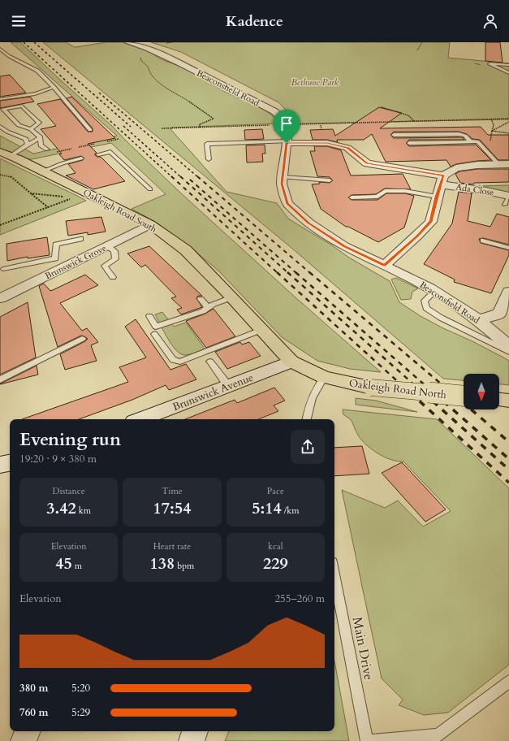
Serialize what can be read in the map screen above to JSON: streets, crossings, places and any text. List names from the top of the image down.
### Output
{
  "streets": {
    "main road": ["Oakleigh Road South", "Oakleigh Road North"],
    "street": [
      "Beaconsfield Road",
      "Ada Close",
      "Brunswick Grove",
      "Brunswick Avenue"
    ],
    "lane": ["Main Drive"]
  },
  "crossings": [
    ["Beaconsfield Road", "Ada Close"],
    ["Oakleigh Road South", "Brunswick Grove"],
    ["Oakleigh Road South", "Oakleigh Road North"],
    ["Oakleigh Road South", "Brunswick Avenue"],
    ["Oakleigh Road North", "Brunswick Avenue"]
  ],
  "parks": ["Bethune Park"],
  "north": "bottom",
  "page": {
    "header": "Kadence",
    "heading": ["Evening run", "19:20 · 9 × 380 m"],
    "stats": [
      ["Distance", "3.42 km"],
      ["Time", "17:54"],
      ["Pace", "5:14 /km"],
      ["Elevation", "45 m"],
      ["Heart rate", "138 bpm"],
      ["kcal", "229"]
    ],
    "chart": ["Elevation", "255–260 m"],
    "list": [
      {
        "name": "380 m",
        "note": "5:20"
      },
      {
        "name": "760 m",
        "note": "5:29"
      }
    ]
  }
}
